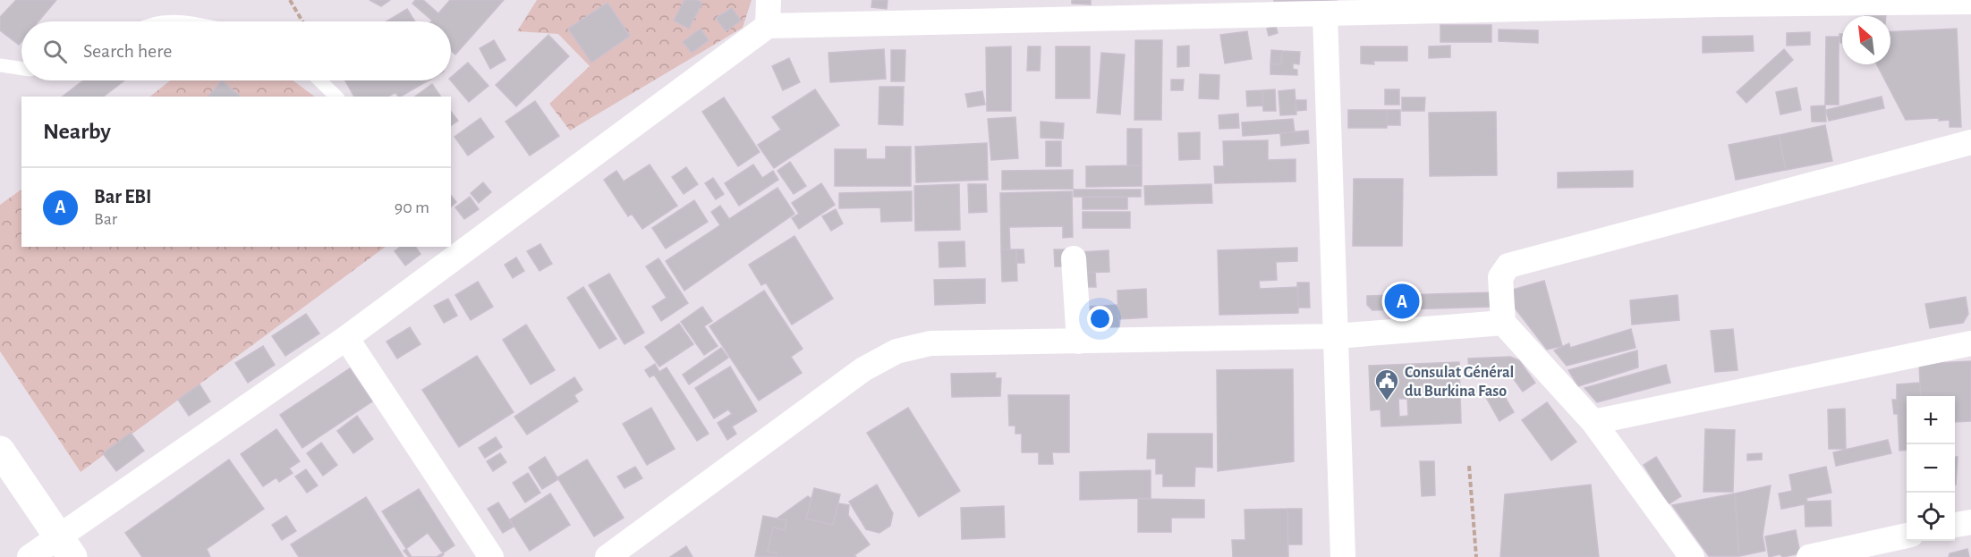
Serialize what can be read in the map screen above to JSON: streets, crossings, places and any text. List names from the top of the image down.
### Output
{
  "places": {
    "public building": ["Consulat Général du Burkina Faso"]
  },
  "north": "top left",
  "page": {
    "search": "Search here",
    "heading": "Nearby",
    "list": [
      {
        "mark": "A",
        "name": "Bar EBI",
        "note": "Bar",
        "value": "90 m"
      }
    ],
    "pins": "A",
    "map_buttons": ["+", "−"]
  }
}
